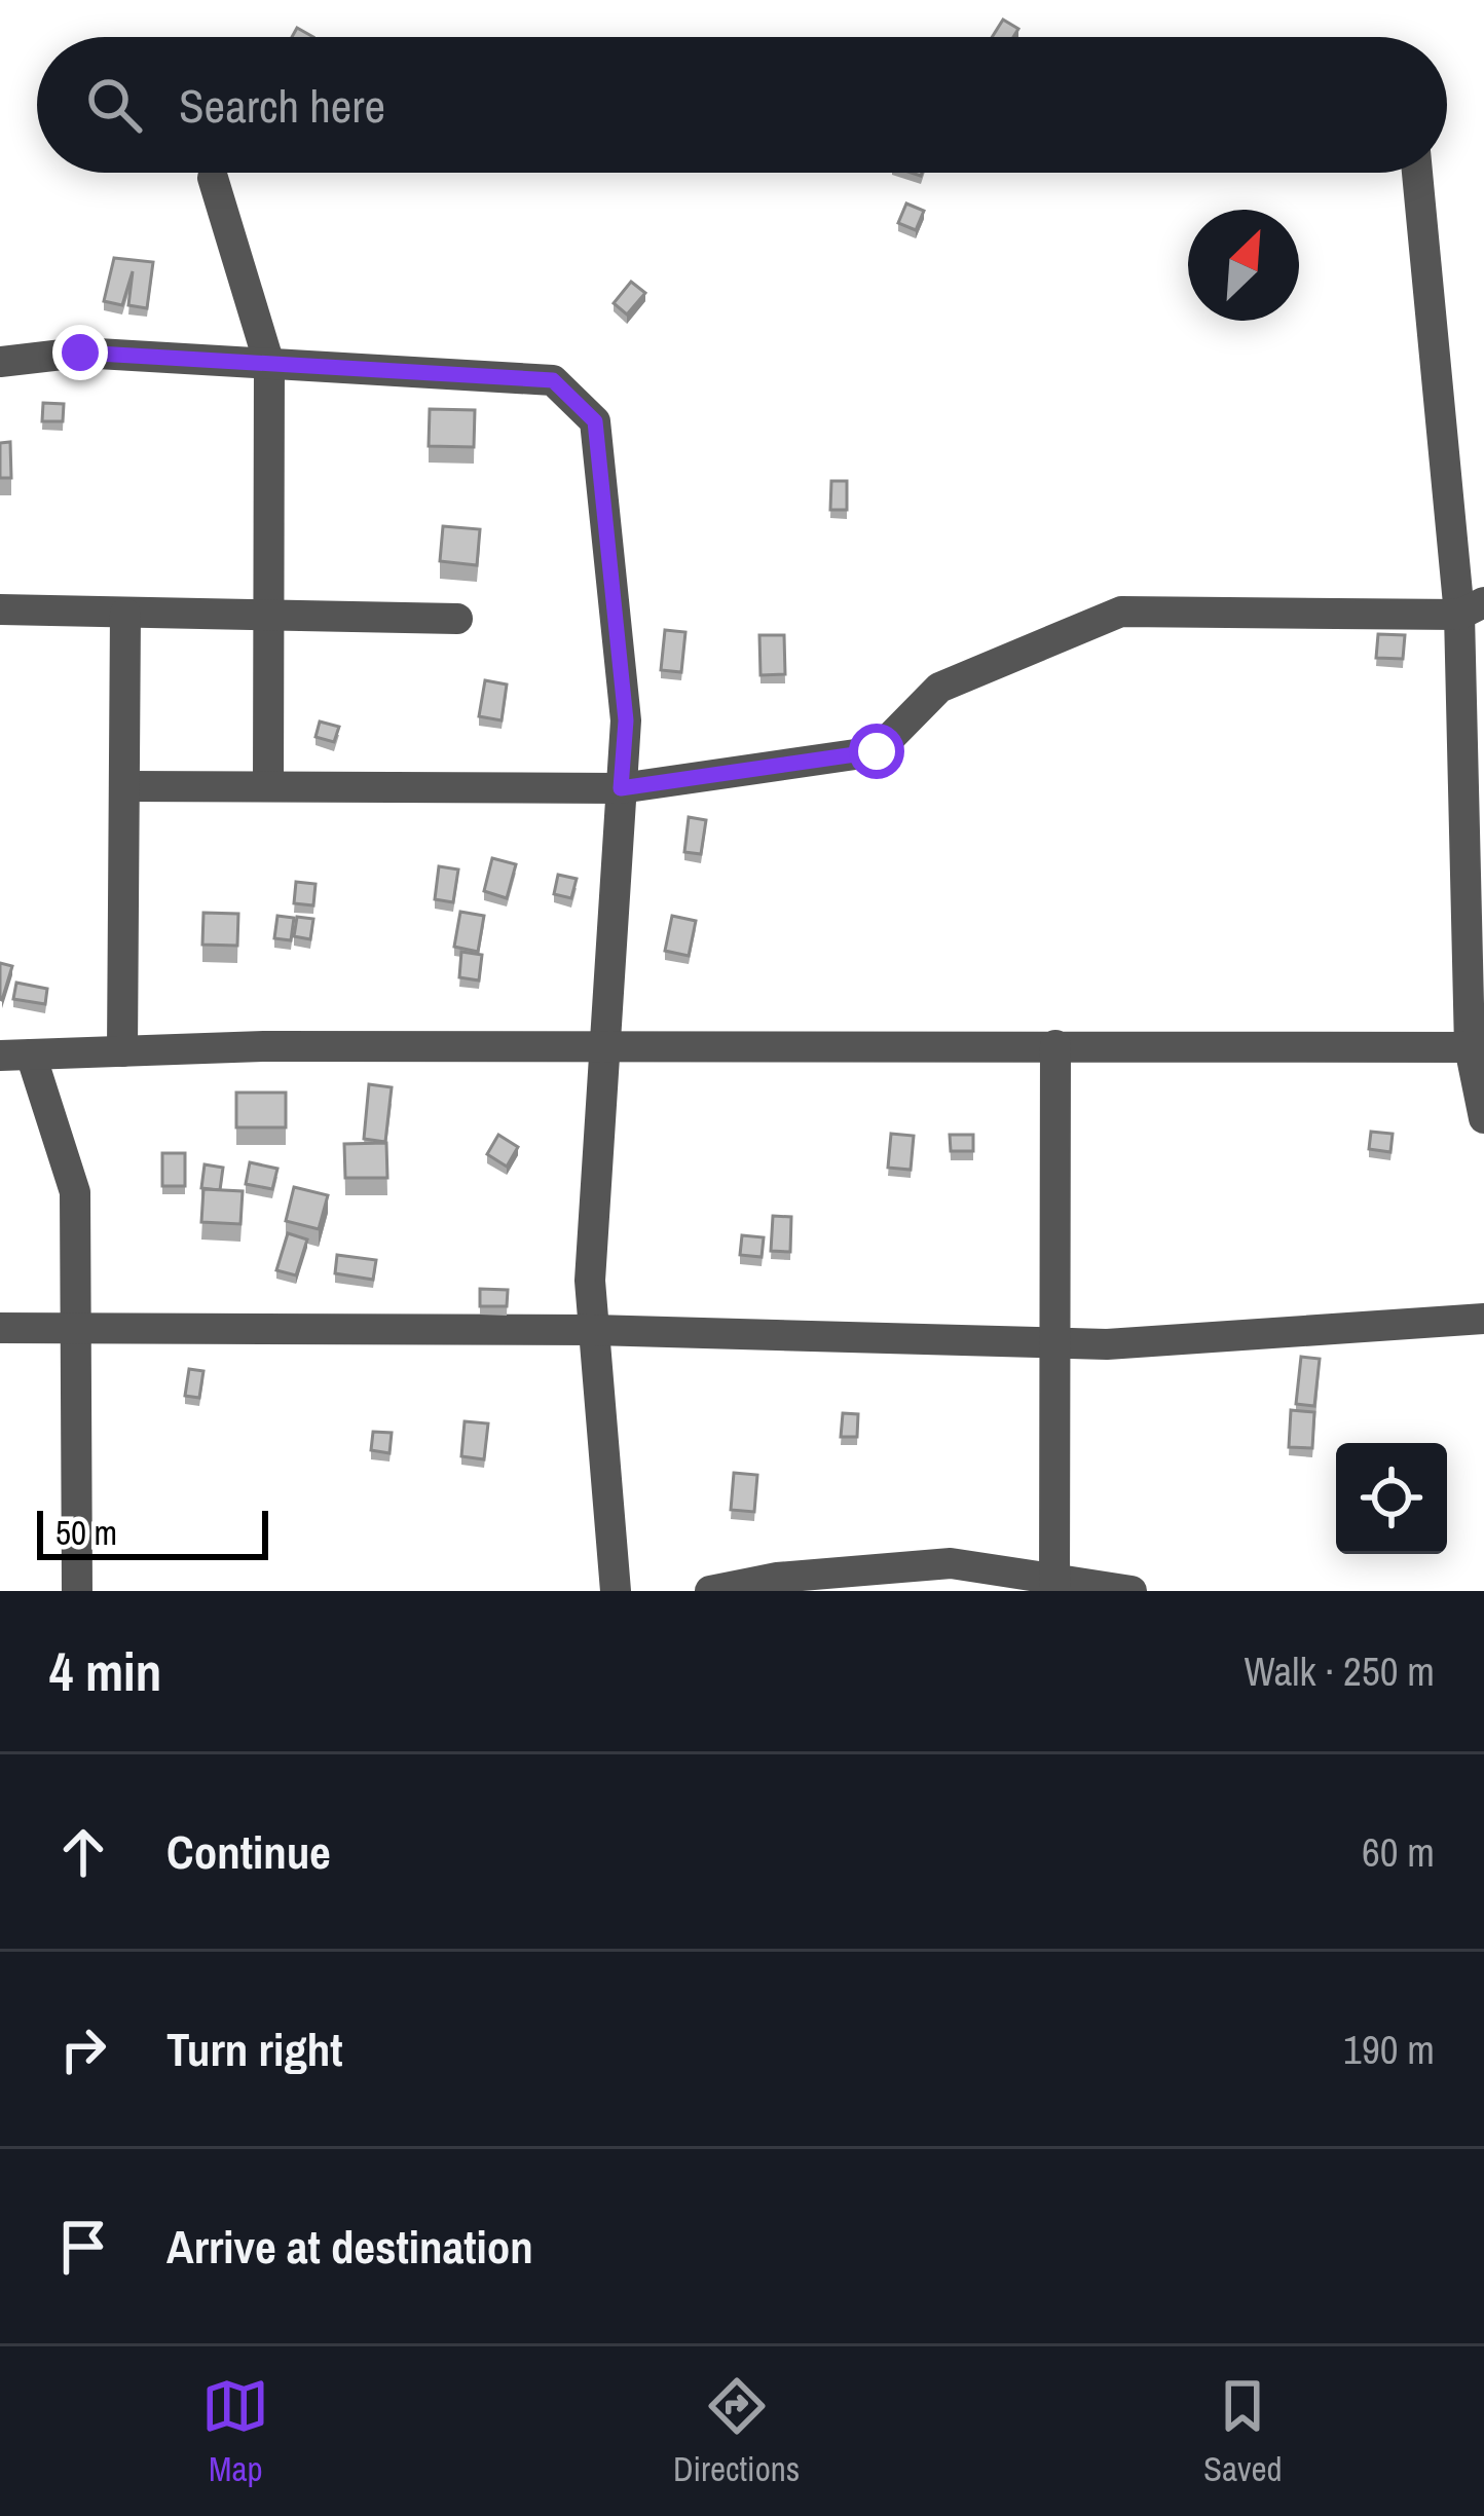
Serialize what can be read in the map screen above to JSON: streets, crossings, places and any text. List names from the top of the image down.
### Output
{
  "scale_bar": "50 m",
  "north": "top right",
  "page": {
    "search": "Search here",
    "scale": "50 m",
    "heading": ["4 min", "Walk · 250 m"],
    "list": [
      ["Continue", "60 m"],
      ["Turn right", "190 m"],
      "Arrive at destination"
    ],
    "nav": ["Map", "Directions", "Saved"]
  }
}
